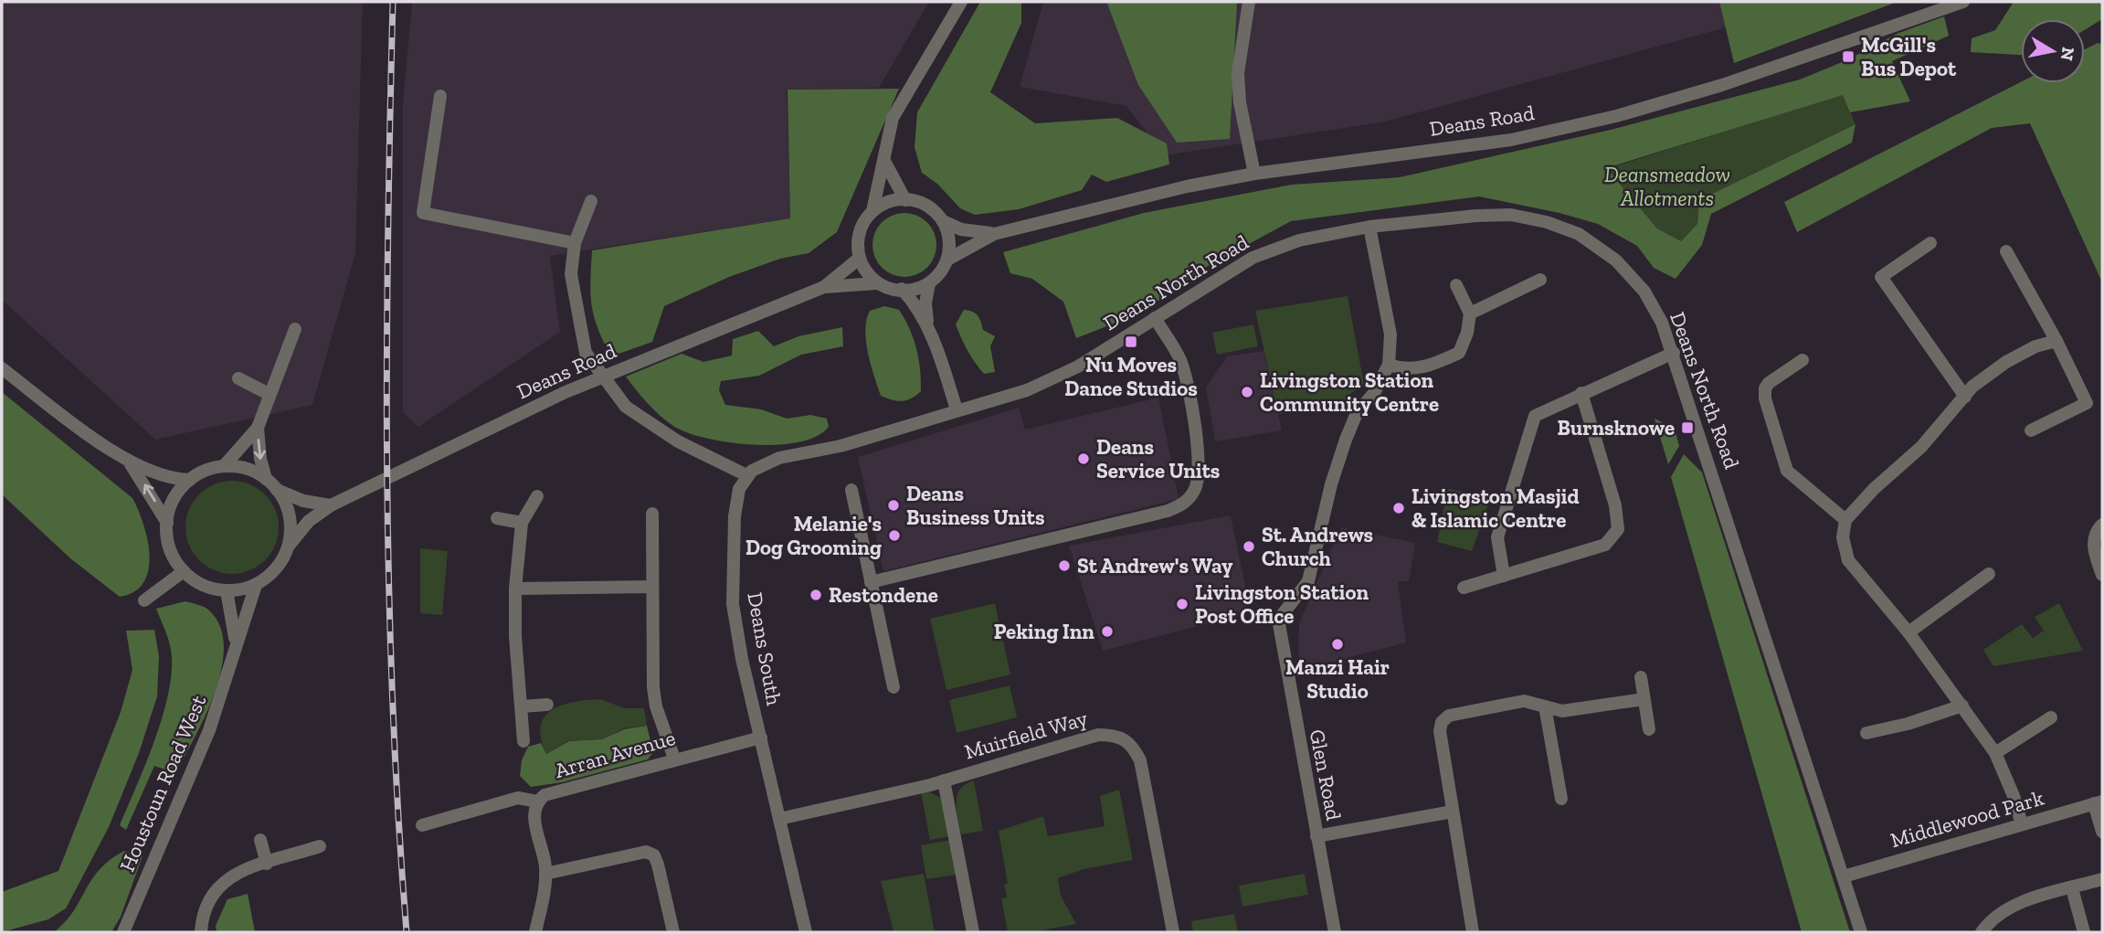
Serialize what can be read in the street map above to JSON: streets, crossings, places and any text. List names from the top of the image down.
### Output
{
  "streets": {
    "street": [
      "Deans Road",
      "Deans North Road",
      "Deans South",
      "Muirfield Way",
      "Arran Avenue",
      "Glen Road",
      "Houstoun Road West",
      "Middlewood Park"
    ]
  },
  "crossings": [
    ["Deans Road", "Houstoun Road West"],
    ["Deans North Road", "Middlewood Park"],
    ["Deans South", "Muirfield Way"],
    ["Deans South", "Arran Avenue"]
  ],
  "parks": ["Deansmeadow Allotments"],
  "places": {
    "transit": ["McGill's Bus Depot", "Nu Moves Dance Studios", "Burnsknowe"],
    "other": [
      "Livingston Station Community Centre",
      "Deans Service Units",
      "Deans Business Units",
      "Livingston Masjid & Islamic Centre",
      "Melanie's Dog Grooming",
      "St. Andrews Church",
      "St Andrew's Way",
      "Restondene",
      "Livingston Station Post Office",
      "Peking Inn",
      "Manzi Hair Studio"
    ]
  },
  "north": "right"
}
